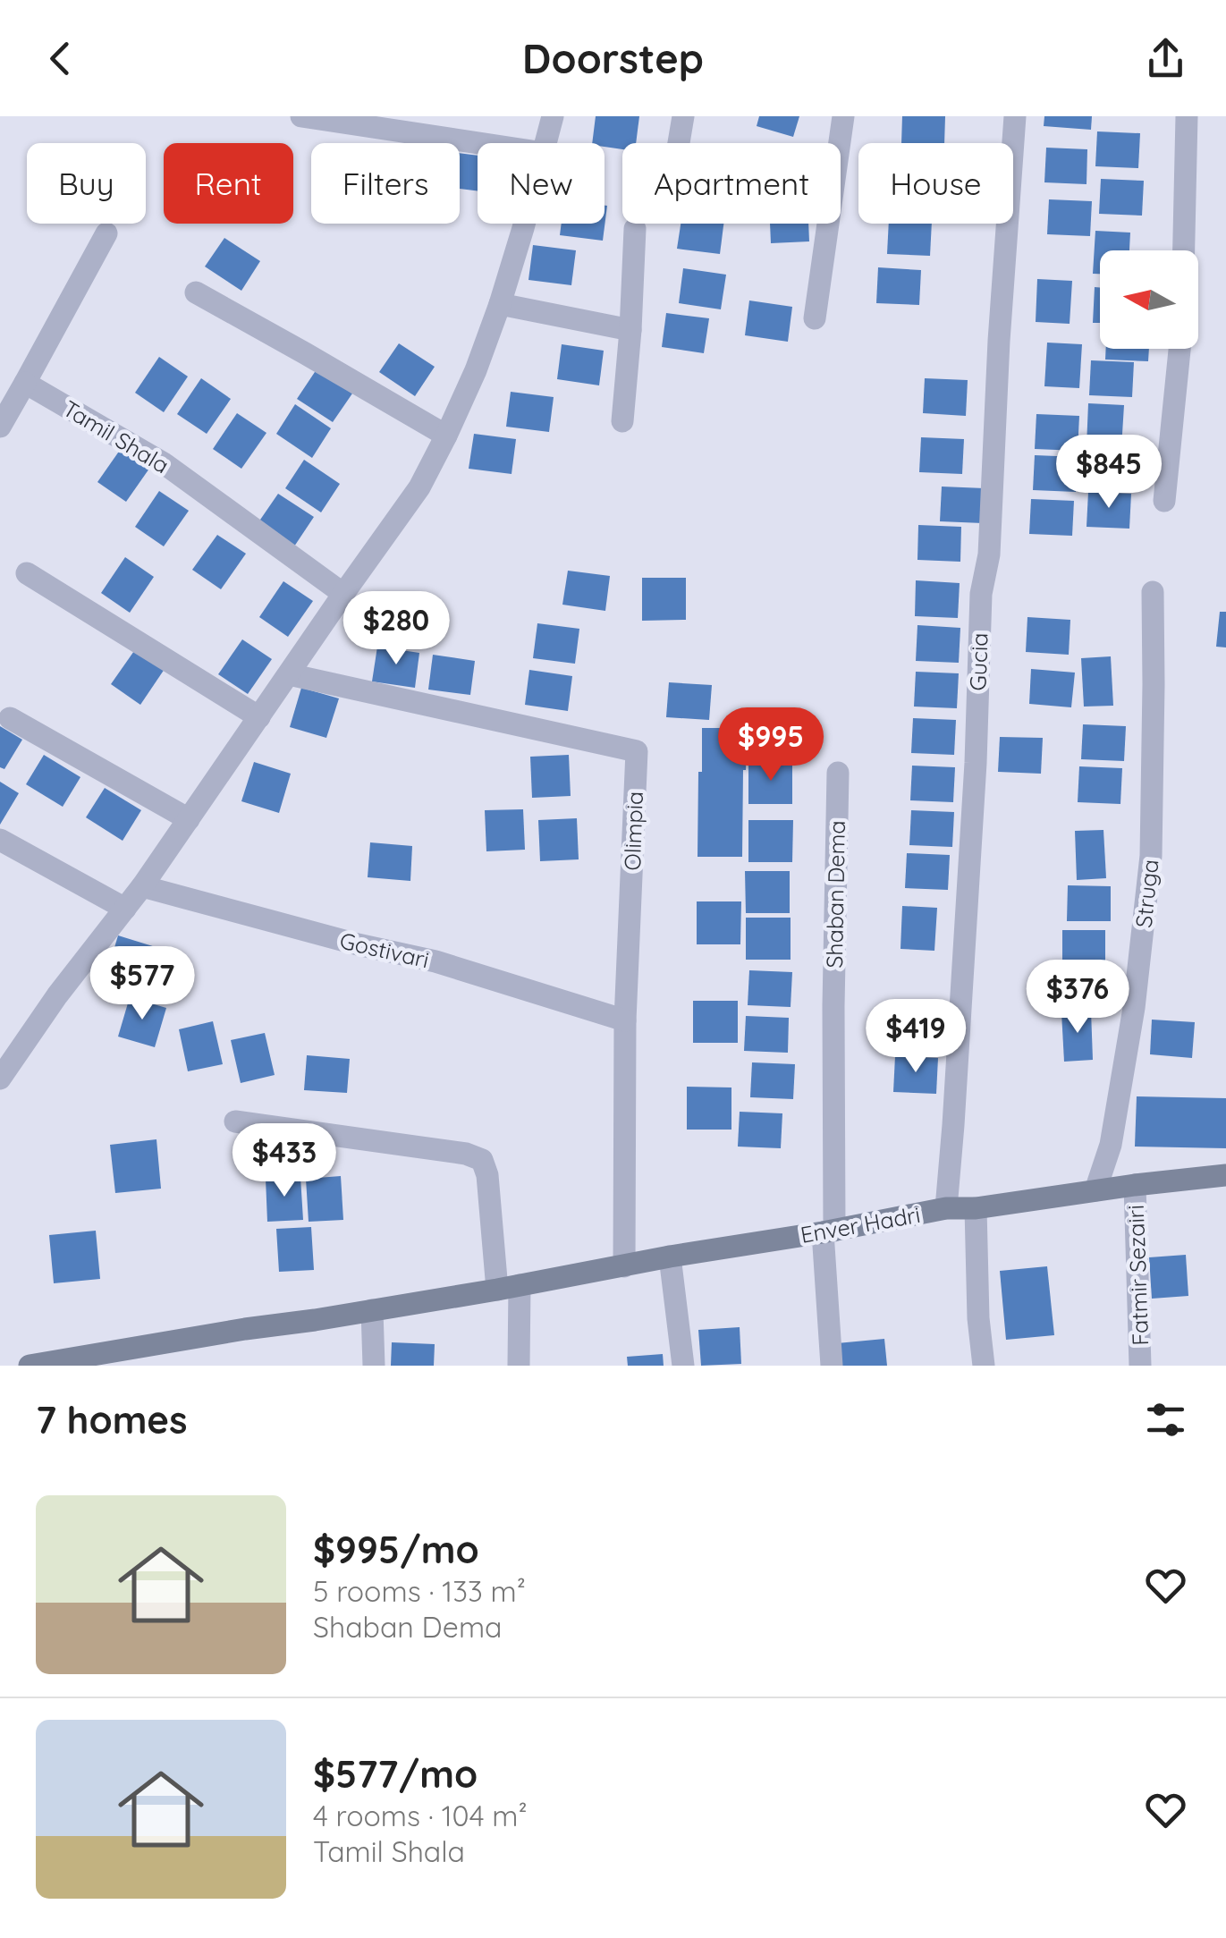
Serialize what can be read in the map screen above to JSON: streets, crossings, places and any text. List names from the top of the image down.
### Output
{
  "streets": {
    "street": [
      "Tamil Shala",
      "Gucia",
      "Olimpia",
      "Struga",
      "Shaban Dema",
      "Gostivari",
      "Enver Hadri",
      "Fatmir Sezairi"
    ]
  },
  "crossings": [
    ["Gucia", "Enver Hadri"],
    ["Olimpia", "Gostivari"],
    ["Olimpia", "Enver Hadri"],
    ["Struga", "Enver Hadri"],
    ["Shaban Dema", "Enver Hadri"],
    ["Enver Hadri", "Fatmir Sezairi"]
  ],
  "north": "left",
  "page": {
    "header": "Doorstep",
    "chip": [
      "Buy",
      "Rent",
      "Filters",
      "New",
      "Apartment",
      "House"
    ],
    "price": [
      "$845",
      "$280",
      "$995",
      "$577",
      "$376",
      "$419",
      "$433"
    ],
    "heading": "7 homes",
    "list": [
      {
        "name": "$995/mo",
        "note": "5 rooms · 133 m² · Shaban Dema"
      },
      {
        "name": "$577/mo",
        "note": "4 rooms · 104 m² · Tamil Shala"
      }
    ]
  }
}
